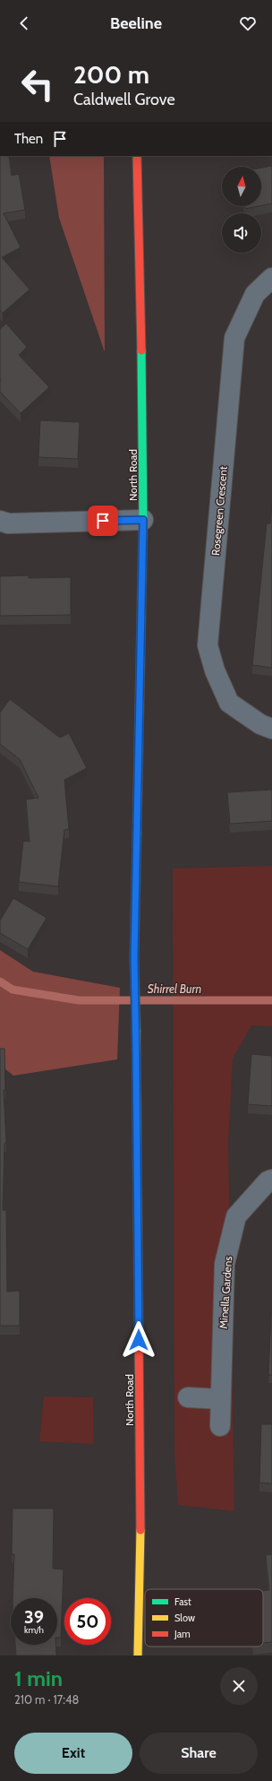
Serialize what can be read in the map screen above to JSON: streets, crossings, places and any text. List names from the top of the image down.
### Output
{
  "streets": {
    "main road": ["North Road"],
    "street": ["Rosegreen Crescent", "Minella Gardens"]
  },
  "water": ["Shirrel Burn"],
  "legend": ["Fast", "Slow", "Jam"],
  "north": "top",
  "page": {
    "header": "Beeline",
    "turn": ["200 m", "Caldwell Grove"],
    "then": "Then",
    "speed": "39 km/h",
    "limit": "50",
    "heading": ["1 min", "210 m · 17:48"],
    "buttons": ["Exit", "Share"]
  }
}
